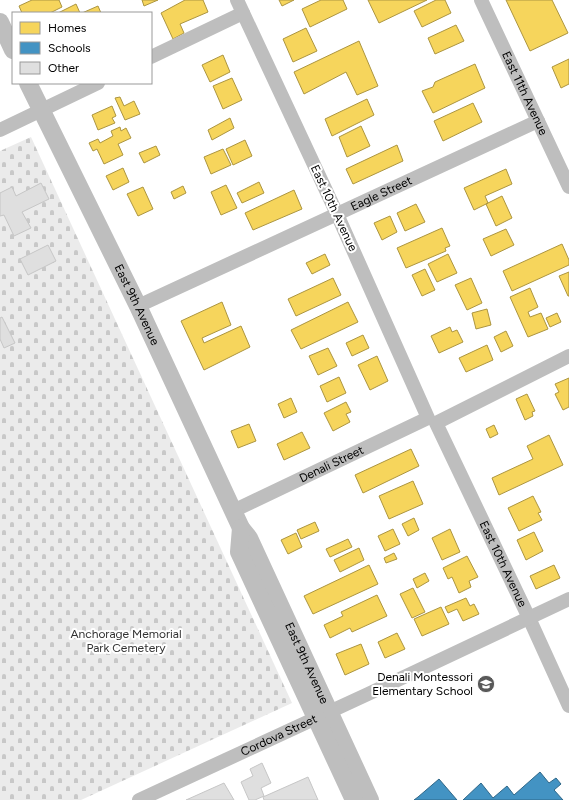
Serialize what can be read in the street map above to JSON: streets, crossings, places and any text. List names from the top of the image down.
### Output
{
  "streets": {
    "street": [
      "East 11th Avenue",
      "Eagle Street",
      "East 10th Avenue",
      "East 9th Avenue",
      "Denali Street",
      "Cordova Street"
    ]
  },
  "crossings": [
    ["East 11th Avenue", "Eagle Street"],
    ["Eagle Street", "East 10th Avenue"],
    ["Eagle Street", "East 9th Avenue"],
    ["East 10th Avenue", "Denali Street"],
    ["East 10th Avenue", "Cordova Street"],
    ["East 9th Avenue", "Denali Street"],
    ["East 9th Avenue", "Cordova Street"]
  ],
  "parks": ["Anchorage Memorial Park Cemetery"],
  "places": {
    "school or university": ["Denali Montessori Elementary School"]
  },
  "legend": ["Homes", "Schools", "Other"]
}
